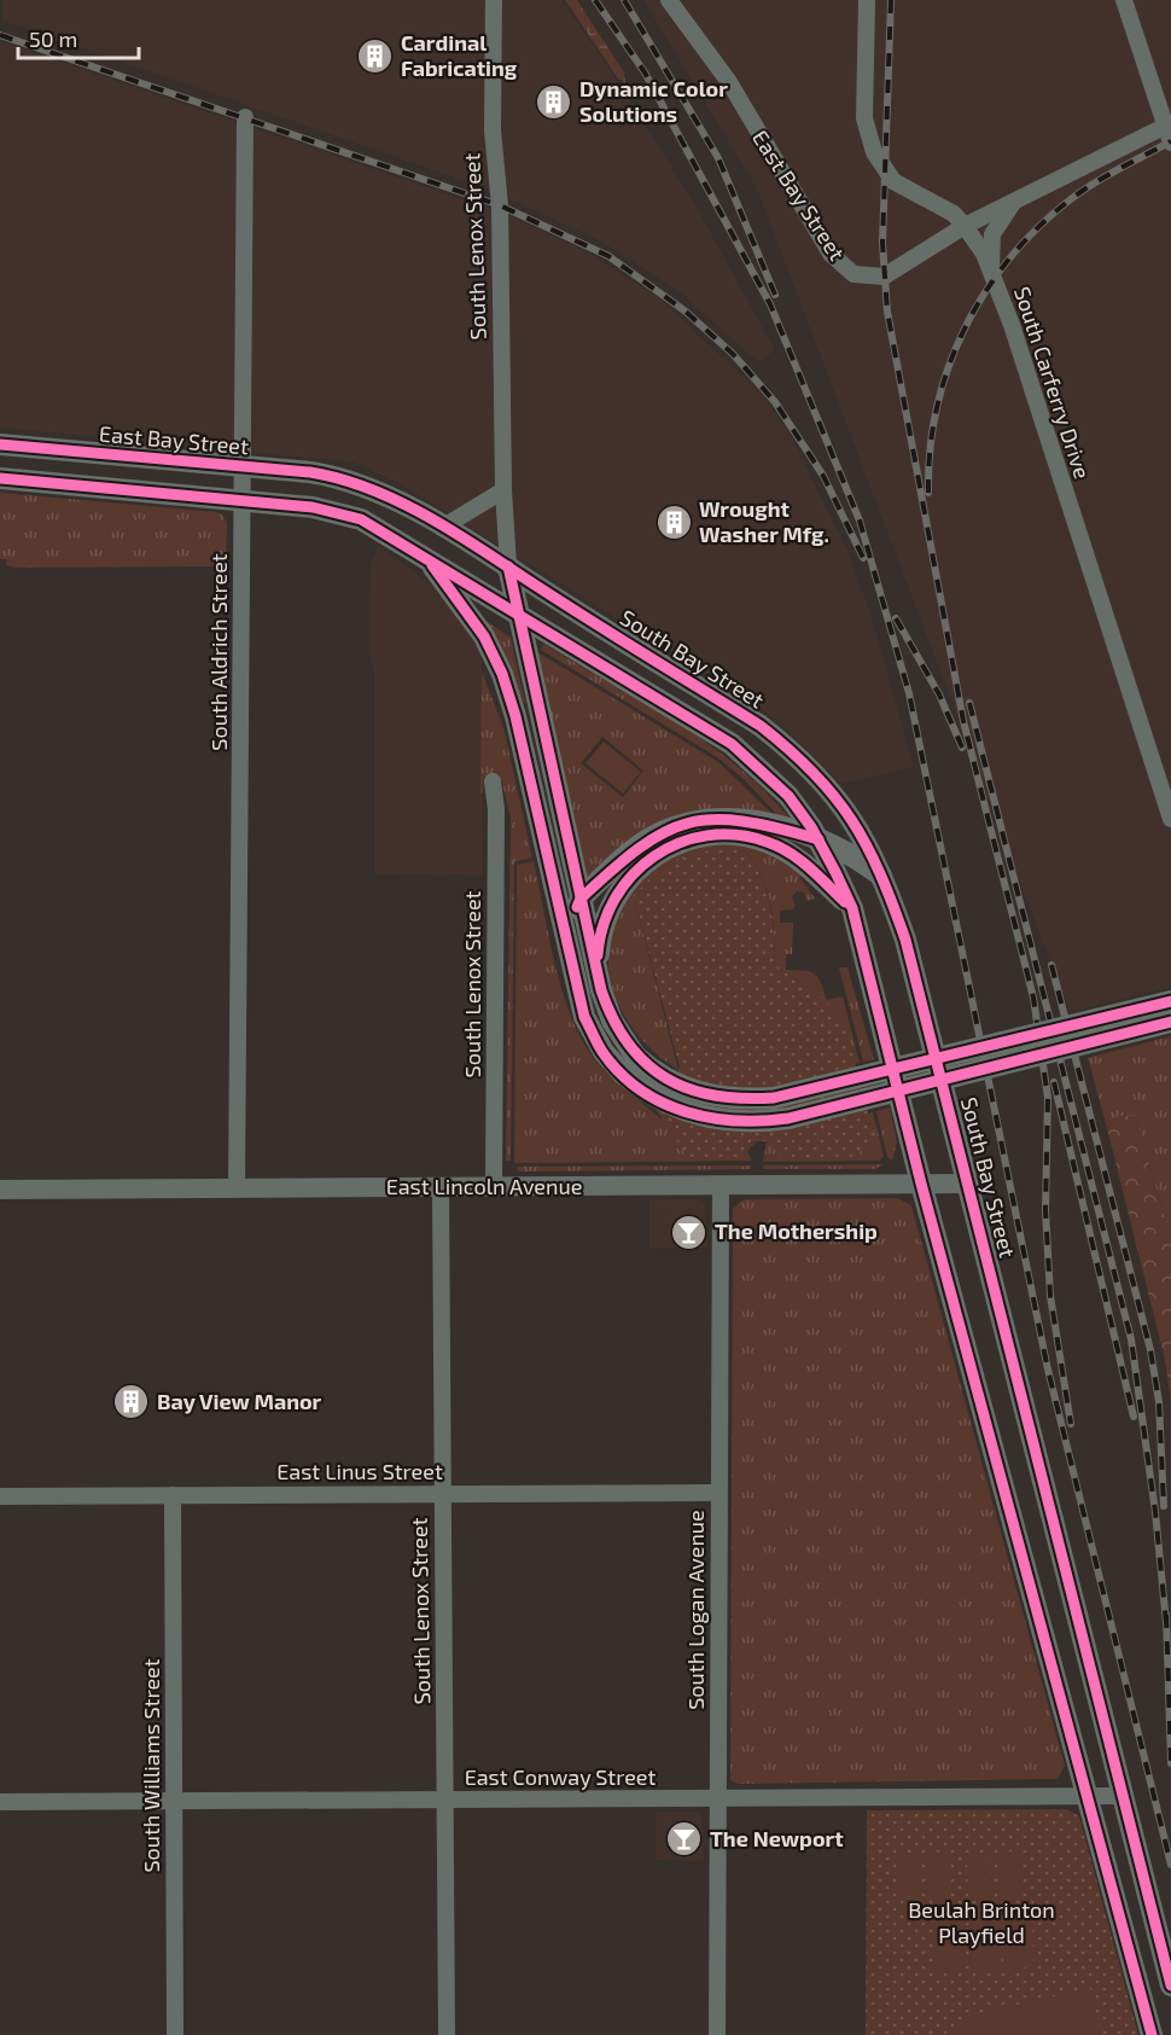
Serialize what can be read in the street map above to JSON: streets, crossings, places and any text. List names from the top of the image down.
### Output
{
  "streets": {
    "main road": ["East Bay Street", "South Bay Street"],
    "street": [
      "South Lenox Street",
      "South Carferry Drive",
      "South Aldrich Street",
      "East Lincoln Avenue",
      "East Linus Street",
      "South Logan Avenue",
      "South Williams Street",
      "East Conway Street"
    ]
  },
  "crossings": [
    ["East Bay Street", "South Carferry Drive"],
    ["East Bay Street", "South Aldrich Street"],
    ["East Bay Street", "South Bay Street"],
    ["South Lenox Street", "South Bay Street"],
    ["South Lenox Street", "East Lincoln Avenue"],
    ["South Lenox Street", "East Linus Street"],
    ["South Lenox Street", "East Conway Street"],
    ["South Aldrich Street", "East Lincoln Avenue"],
    ["South Bay Street", "East Lincoln Avenue"],
    ["South Bay Street", "East Conway Street"],
    ["East Lincoln Avenue", "South Logan Avenue"],
    ["East Linus Street", "South Logan Avenue"],
    ["East Linus Street", "South Williams Street"],
    ["South Logan Avenue", "East Conway Street"],
    ["South Williams Street", "East Conway Street"]
  ],
  "parks": ["Beulah Brinton Playfield"],
  "places": {
    "building": [
      "Cardinal Fabricating",
      "Dynamic Color Solutions",
      "Wrought Washer Mfg.",
      "Bay View Manor"
    ],
    "bar": ["The Mothership", "The Newport"]
  },
  "scale_bar": "50 m"
}
